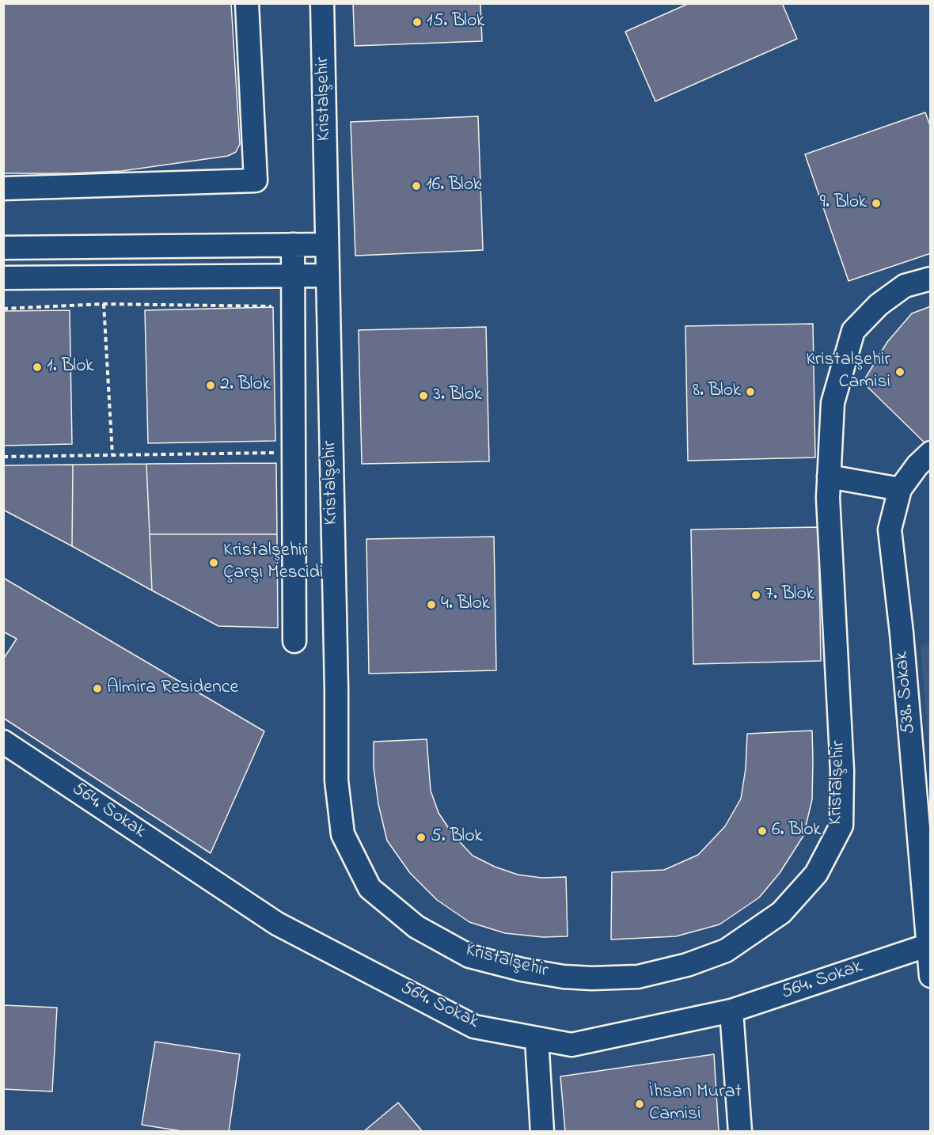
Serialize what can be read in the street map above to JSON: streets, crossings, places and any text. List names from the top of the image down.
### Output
{
  "streets": {
    "street": ["Kristalşehir", "538. Sokak", "564. Sokak"]
  },
  "crossings": [
    ["538. Sokak", "564. Sokak"]
  ],
  "places": [
    "15. Blok",
    "16. Blok",
    "9. Blok",
    "1. Blok",
    "Kristalşehir Camisi",
    "2. Blok",
    "8. Blok",
    "3. Blok",
    "Kristalşehir Çarşı Mescidi",
    "7. Blok",
    "4. Blok",
    "Almira Residence",
    "6. Blok",
    "5. Blok",
    "İhsan Murat Camisi"
  ]
}
